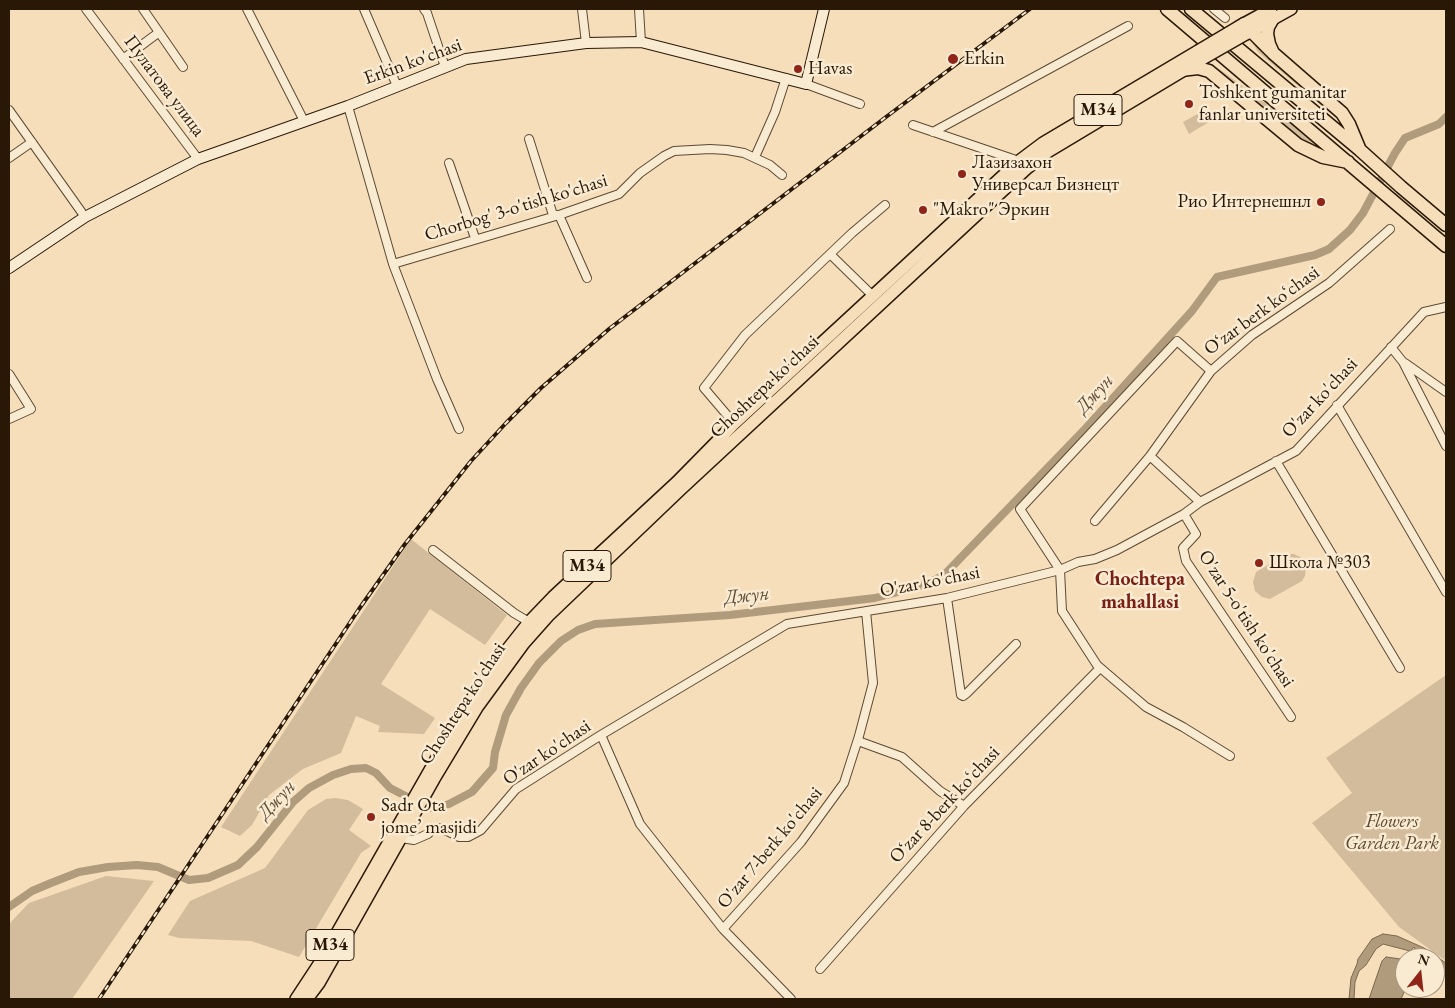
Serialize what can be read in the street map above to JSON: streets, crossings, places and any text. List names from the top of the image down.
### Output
{
  "streets": {
    "main road": ["Erkin ko'chasi", "M34", "Choshtepa ko'chasi"],
    "street": [
      "Пулатова улица",
      "Chorbog' 3-o'tish ko'chasi",
      "Oʻzar berk koʻchasi",
      "O'zar ko'chasi",
      "O'zar 5-o'tish ko'chasi",
      "Oʻzar 8-berk koʻchasi",
      "O'zar 7-berk ko'chasi"
    ]
  },
  "crossings": [
    ["Erkin ko'chasi", "Пулатова улица"],
    ["M34", "Choshtepa ko'chasi"],
    ["Oʻzar berk koʻchasi", "O'zar ko'chasi"],
    ["Choshtepa ko'chasi", "O'zar ko'chasi"],
    ["O'zar ko'chasi", "O'zar 5-o'tish ko'chasi"],
    ["O'zar ko'chasi", "O'zar 7-berk ko'chasi"]
  ],
  "districts": ["Chochtepa mahallasi"],
  "water": ["Джун"],
  "parks": ["Flowers Garden Park"],
  "places": [
    "Erkin",
    "Havas",
    "Toshkent gumanitar fanlar universiteti",
    "Лазизахон Универсал Бизнецт",
    "Рио Интернешнл",
    "\"Makro\" Эркин",
    "Школа №303",
    "Sadr Ota jome’ masjidi"
  ],
  "north": "top"
}
